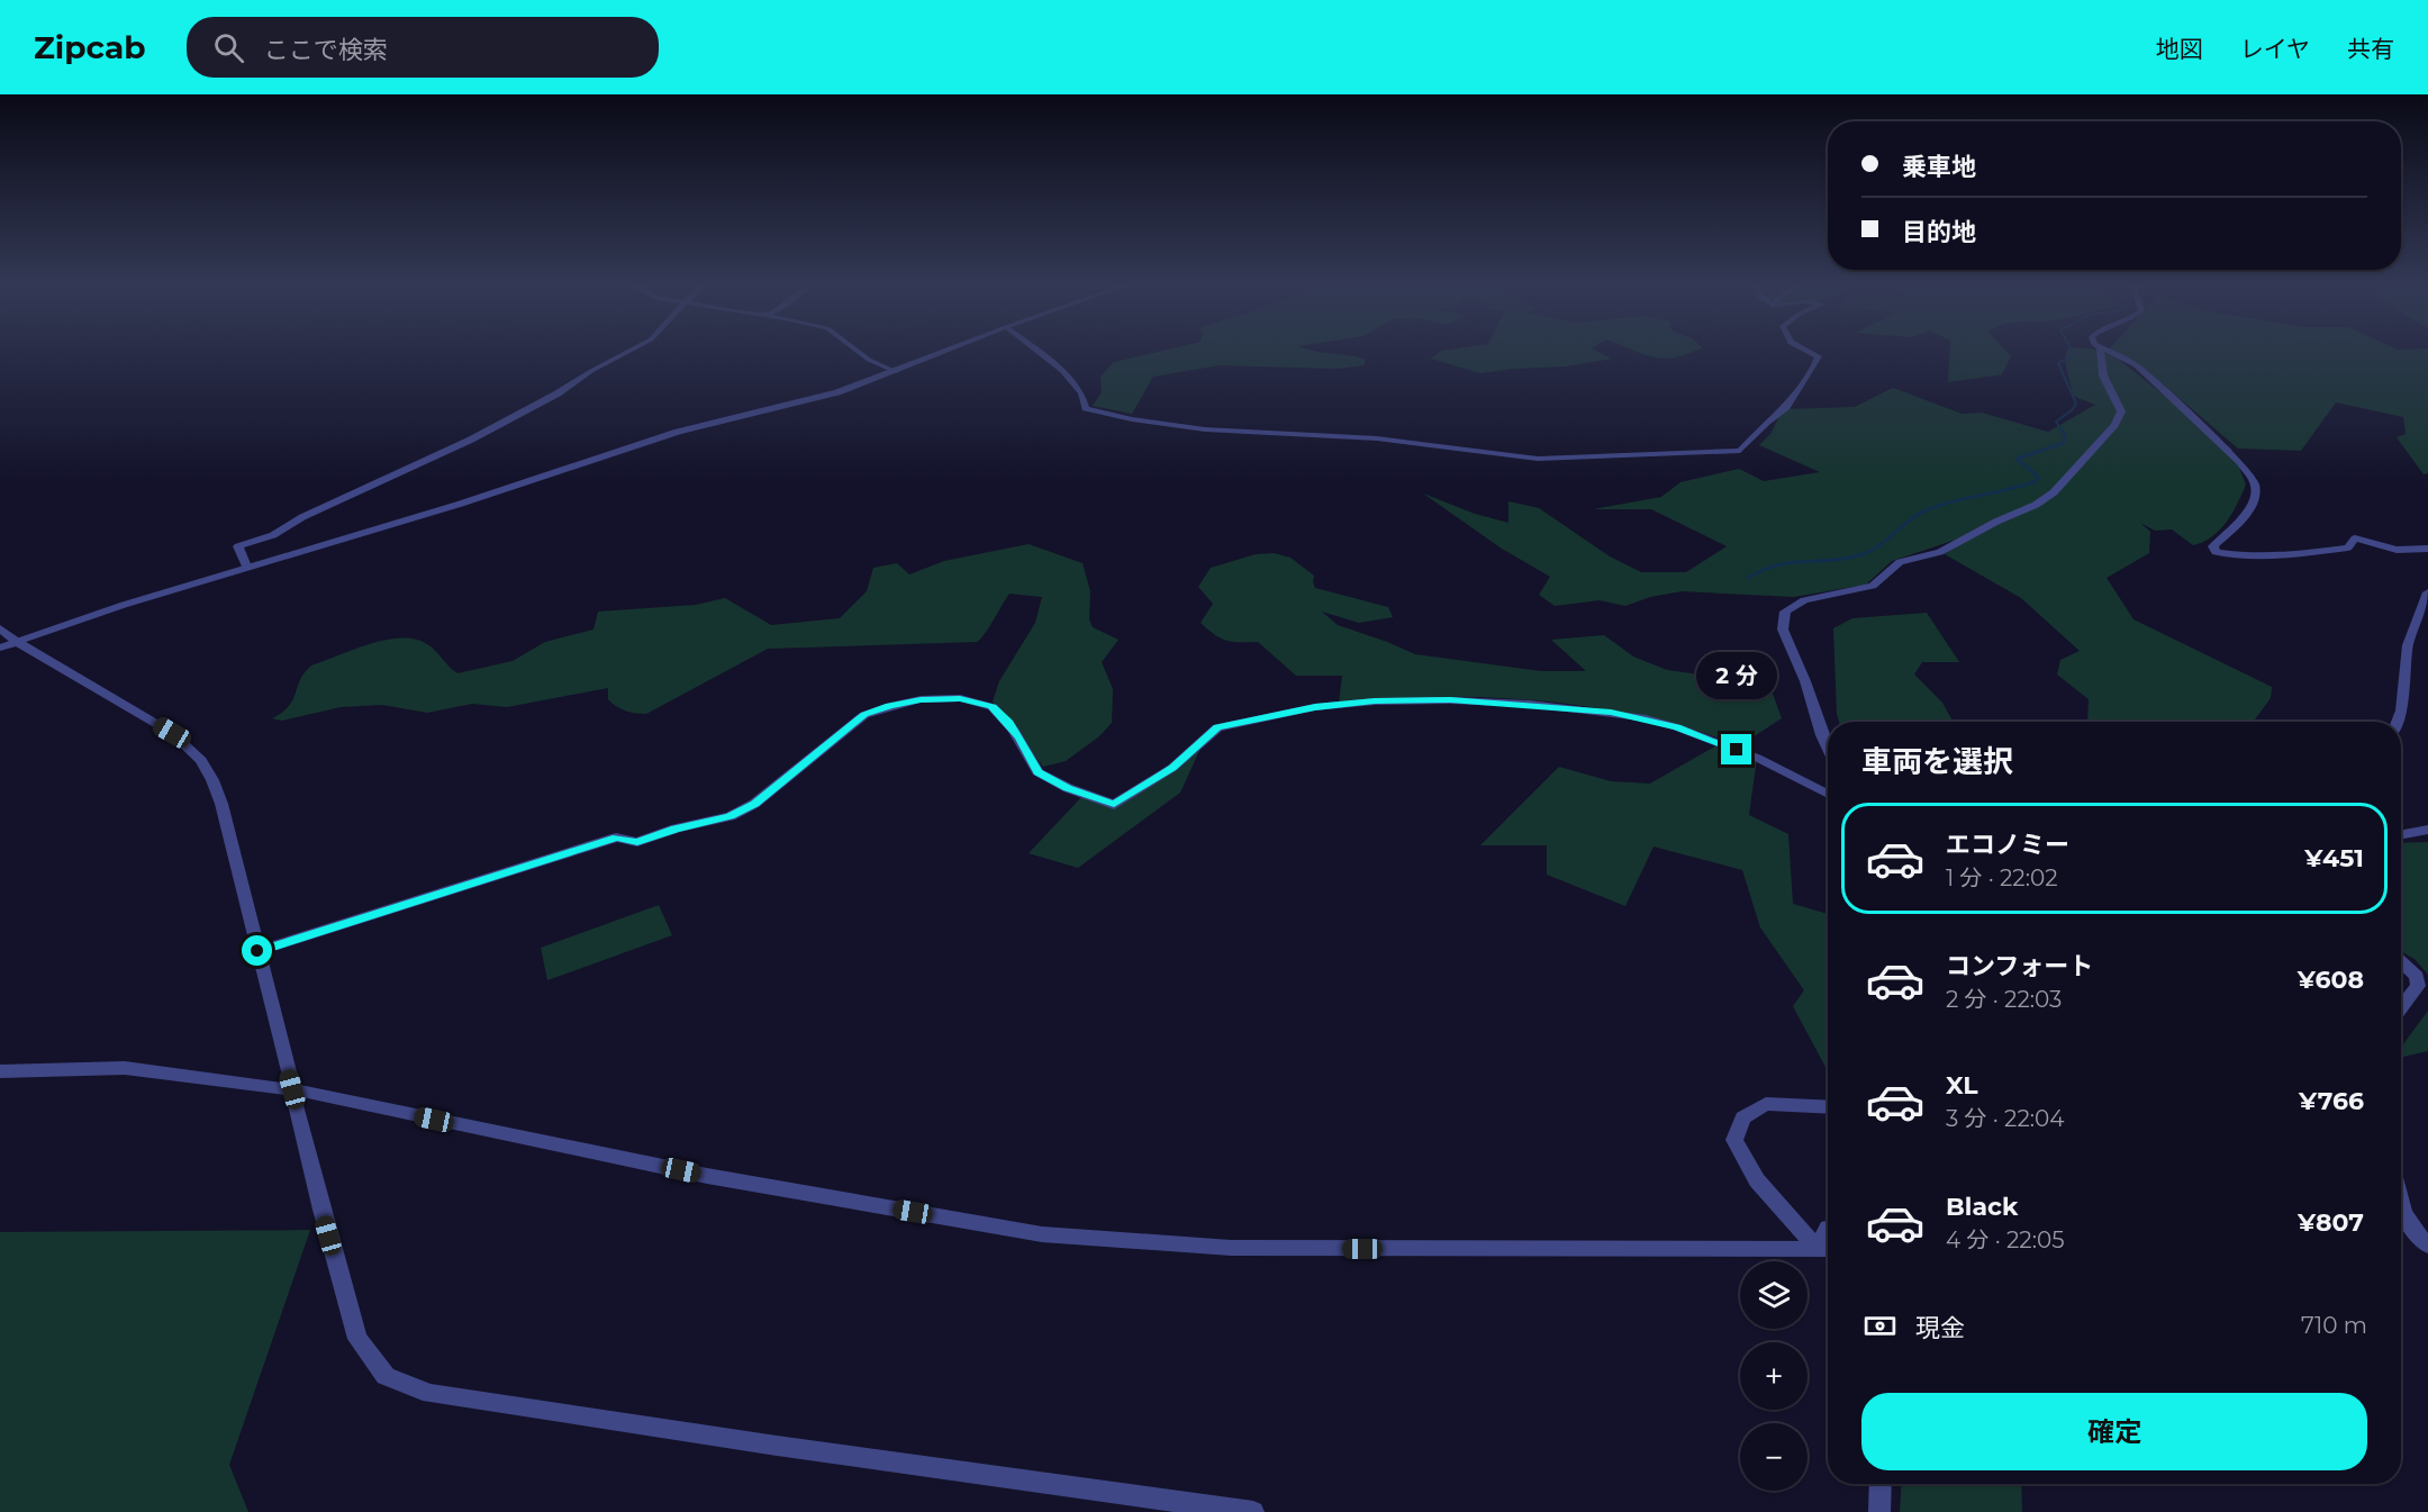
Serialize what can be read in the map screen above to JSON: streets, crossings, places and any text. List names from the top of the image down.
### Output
{
  "page": {
    "header": "Zipcab",
    "search": "ここで検索",
    "nav": ["地図", "レイヤ", "共有"],
    "banner": ["乗車地", "目的地"],
    "bubble": "2 分",
    "heading": "車両を選択",
    "list": [
      {
        "name": "エコノミー",
        "note": "1 分 · 22:02",
        "value": "¥451"
      },
      {
        "name": "コンフォート",
        "note": "2 分 · 22:03",
        "value": "¥608"
      },
      {
        "name": "XL",
        "note": "3 分 · 22:04",
        "value": "¥766"
      },
      {
        "name": "Black",
        "note": "4 分 · 22:05",
        "value": "¥807"
      }
    ],
    "map_buttons": ["+", "−"],
    "pay": ["現金", "710 m"],
    "buttons": "確定"
  }
}
